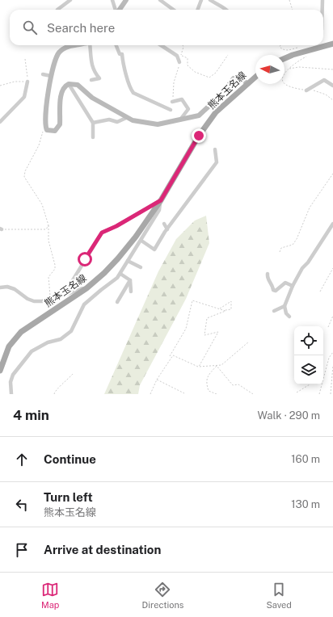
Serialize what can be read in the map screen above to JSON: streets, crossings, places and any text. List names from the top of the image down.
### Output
{
  "streets": {
    "main road": ["熊本玉名線"]
  },
  "north": "left",
  "page": {
    "search": "Search here",
    "heading": ["4 min", "Walk · 290 m"],
    "list": [
      ["Continue", "160 m"],
      ["Turn left", "熊本玉名線", "130 m"],
      "Arrive at destination"
    ],
    "nav": ["Map", "Directions", "Saved"]
  }
}
